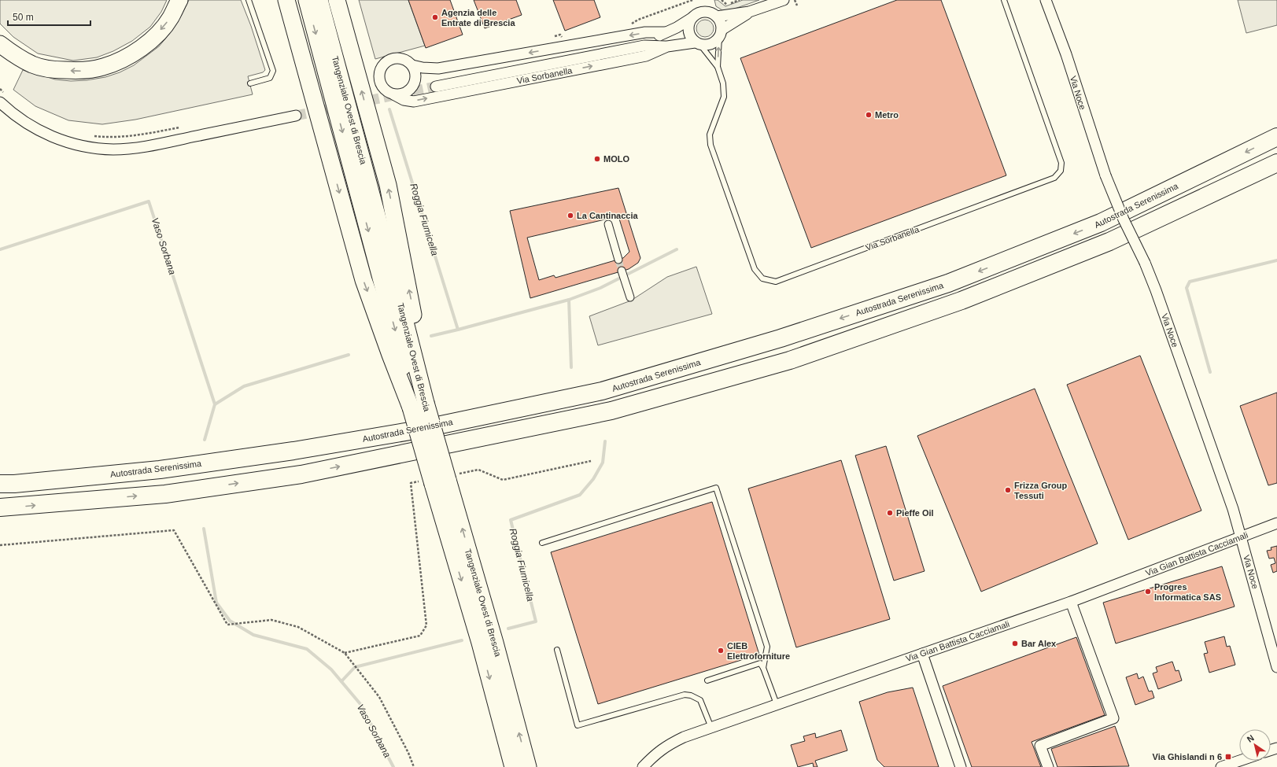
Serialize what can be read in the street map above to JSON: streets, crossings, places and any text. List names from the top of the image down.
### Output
{
  "streets": {
    "highway": ["Tangenziale Ovest di Brescia", "Autostrada Serenissima"],
    "street": ["Via Sorbanella", "Via Noce", "Via Gian Battista Cacciamali"]
  },
  "crossings": [
    ["Via Noce", "Via Gian Battista Cacciamali"]
  ],
  "water": ["Roggia Fiumicella", "Vaso Sorbana"],
  "places": {
    "other": [
      "Agenzia delle Entrate di Brescia",
      "Metro",
      "MOLO",
      "La Cantinaccia",
      "Frizza Group Tessuti",
      "Pieffe Oil",
      "Progres Informatica SAS",
      "Bar Alex",
      "CIEB Elettroforniture"
    ],
    "transit": ["Via Ghislandi n 6"]
  },
  "scale_bar": "50 m",
  "north": "top left"
}
